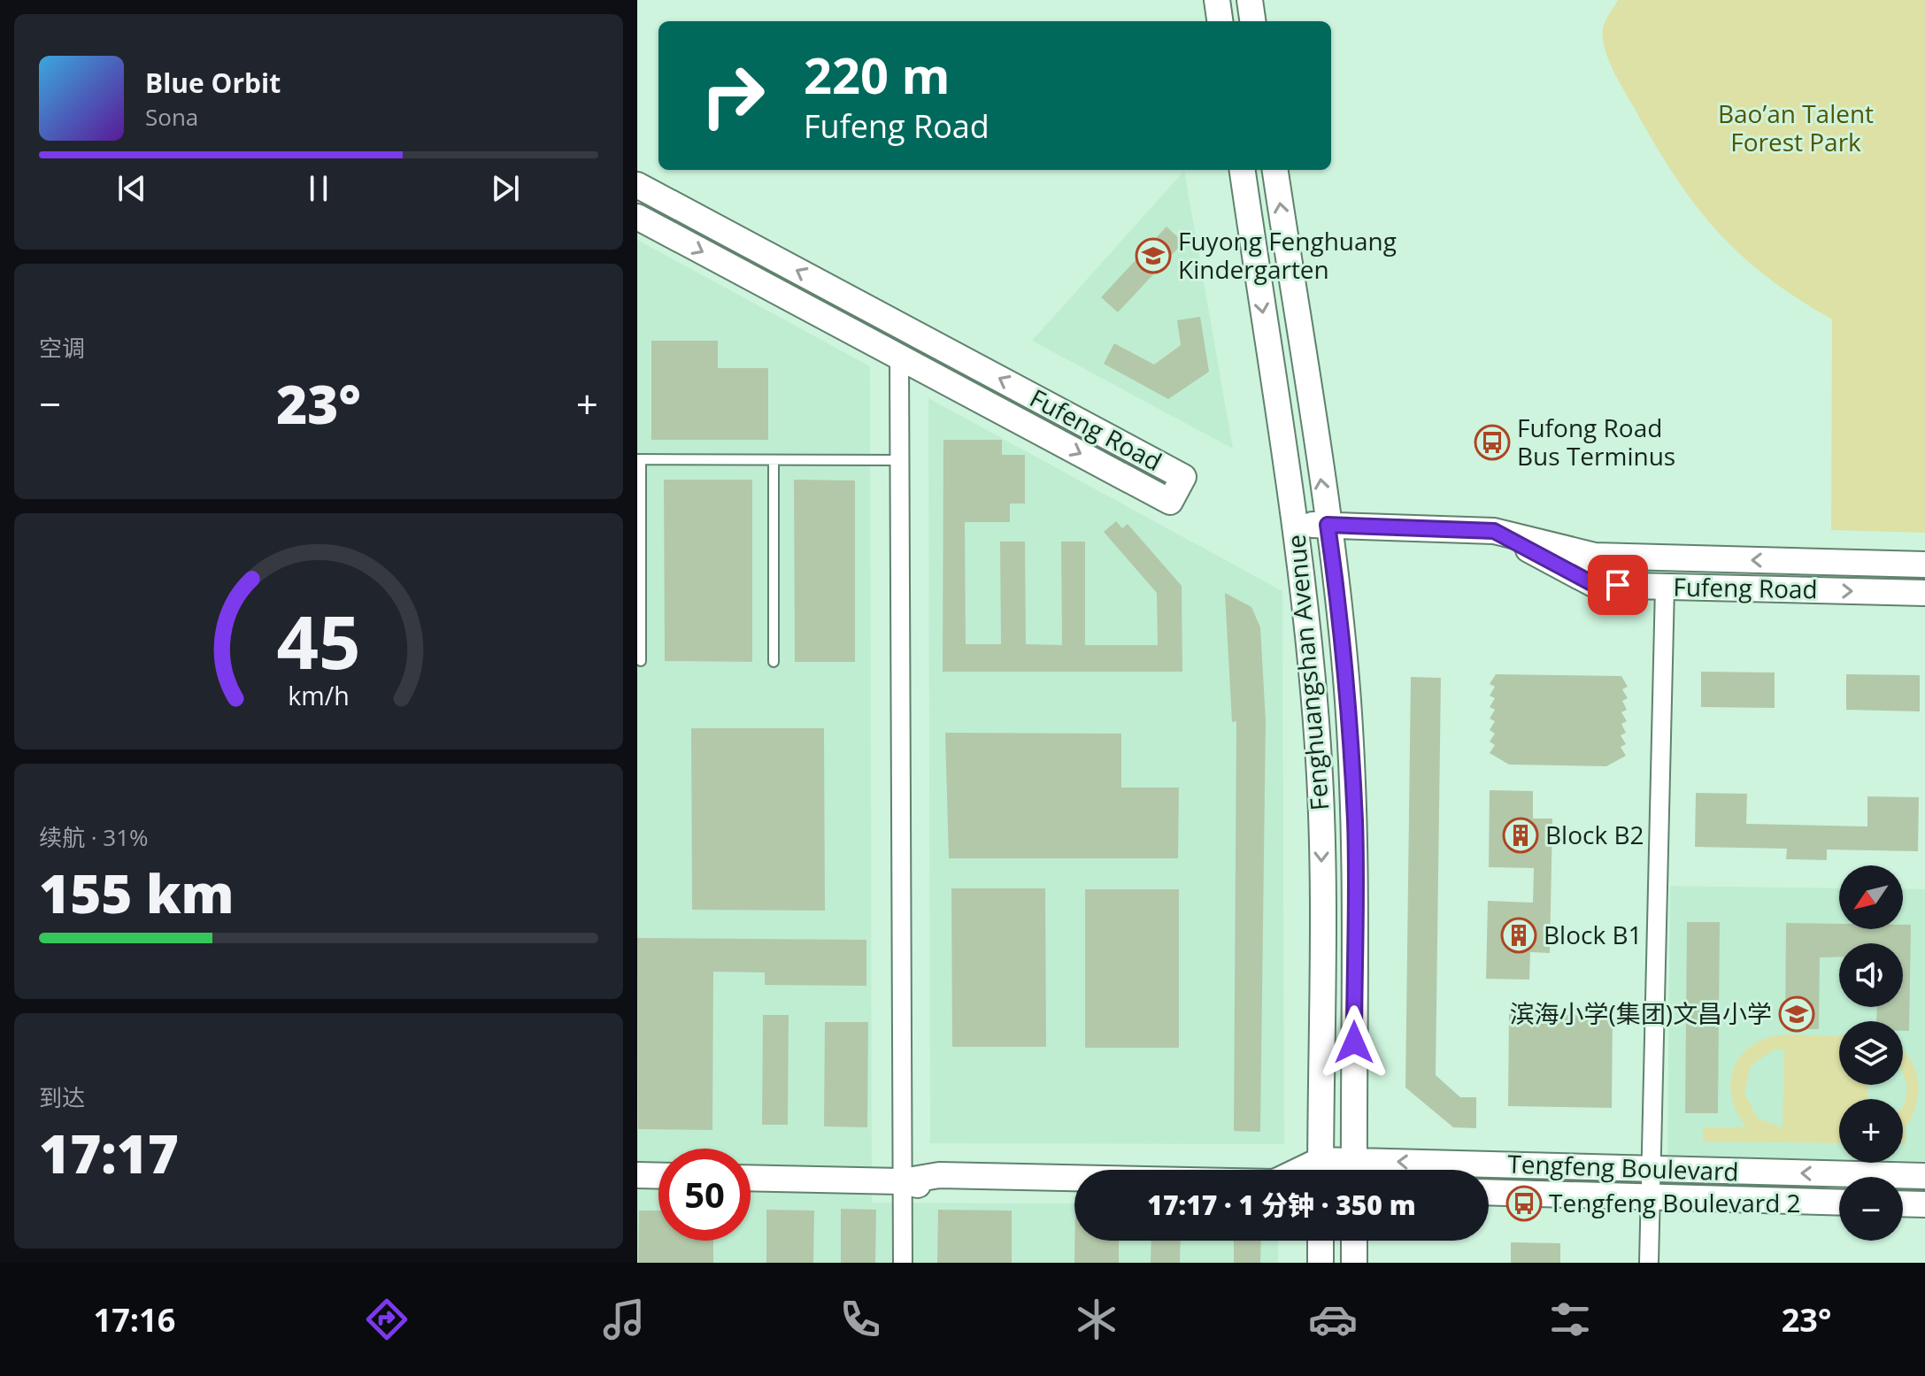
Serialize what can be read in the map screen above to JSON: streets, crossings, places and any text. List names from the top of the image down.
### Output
{
  "streets": {
    "main road": ["Fufeng Road", "Fenghuangshan Avenue", "Tengfeng Boulevard"]
  },
  "crossings": [
    ["Fufeng Road", "Fenghuangshan Avenue"]
  ],
  "parks": ["Bao’an Talent Forest Park"],
  "places": {
    "school or university": ["Fuyong Fenghuang Kindergarten", "滨海小学(集团)文昌小学"],
    "bus stop": ["Fufong Road Bus Terminus", "Tengfeng Boulevard 2"],
    "building": ["Block B2", "Block B1"]
  },
  "north": "bottom left",
  "page": {
    "turn": ["220 m", "Fufeng Road"],
    "song": ["Blue Orbit", "Sona"],
    "tile": [
      "空调",
      ["续航 · 31%", "155 km"],
      ["到达", "17:17"]
    ],
    "heat": ["−", "23°", "+"],
    "map_buttons": ["+", "−"],
    "limit": "50",
    "trip": "17:17 · 1 分钟 · 350 m",
    "tabs": ["17:16", "23°"],
    "gauge": ["45", "km/h"]
  }
}
